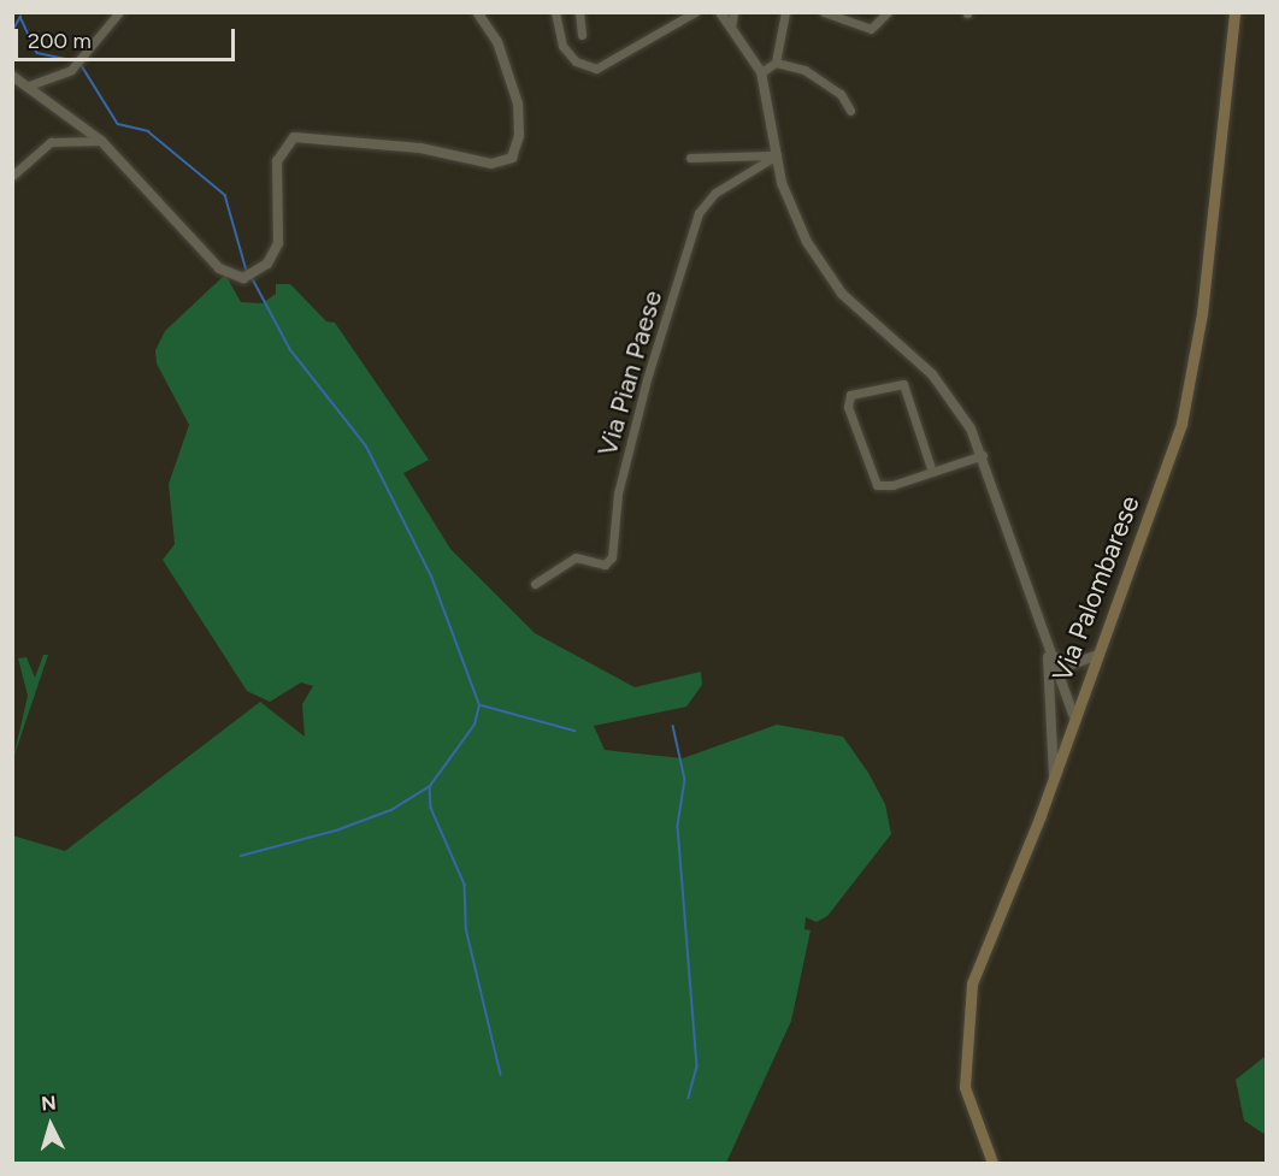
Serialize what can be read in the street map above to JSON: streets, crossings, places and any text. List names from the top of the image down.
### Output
{
  "streets": {
    "main road": ["Via Palombarese"],
    "street": ["Via Pian Paese"]
  },
  "scale_bar": "200 m",
  "north": "top"
}
